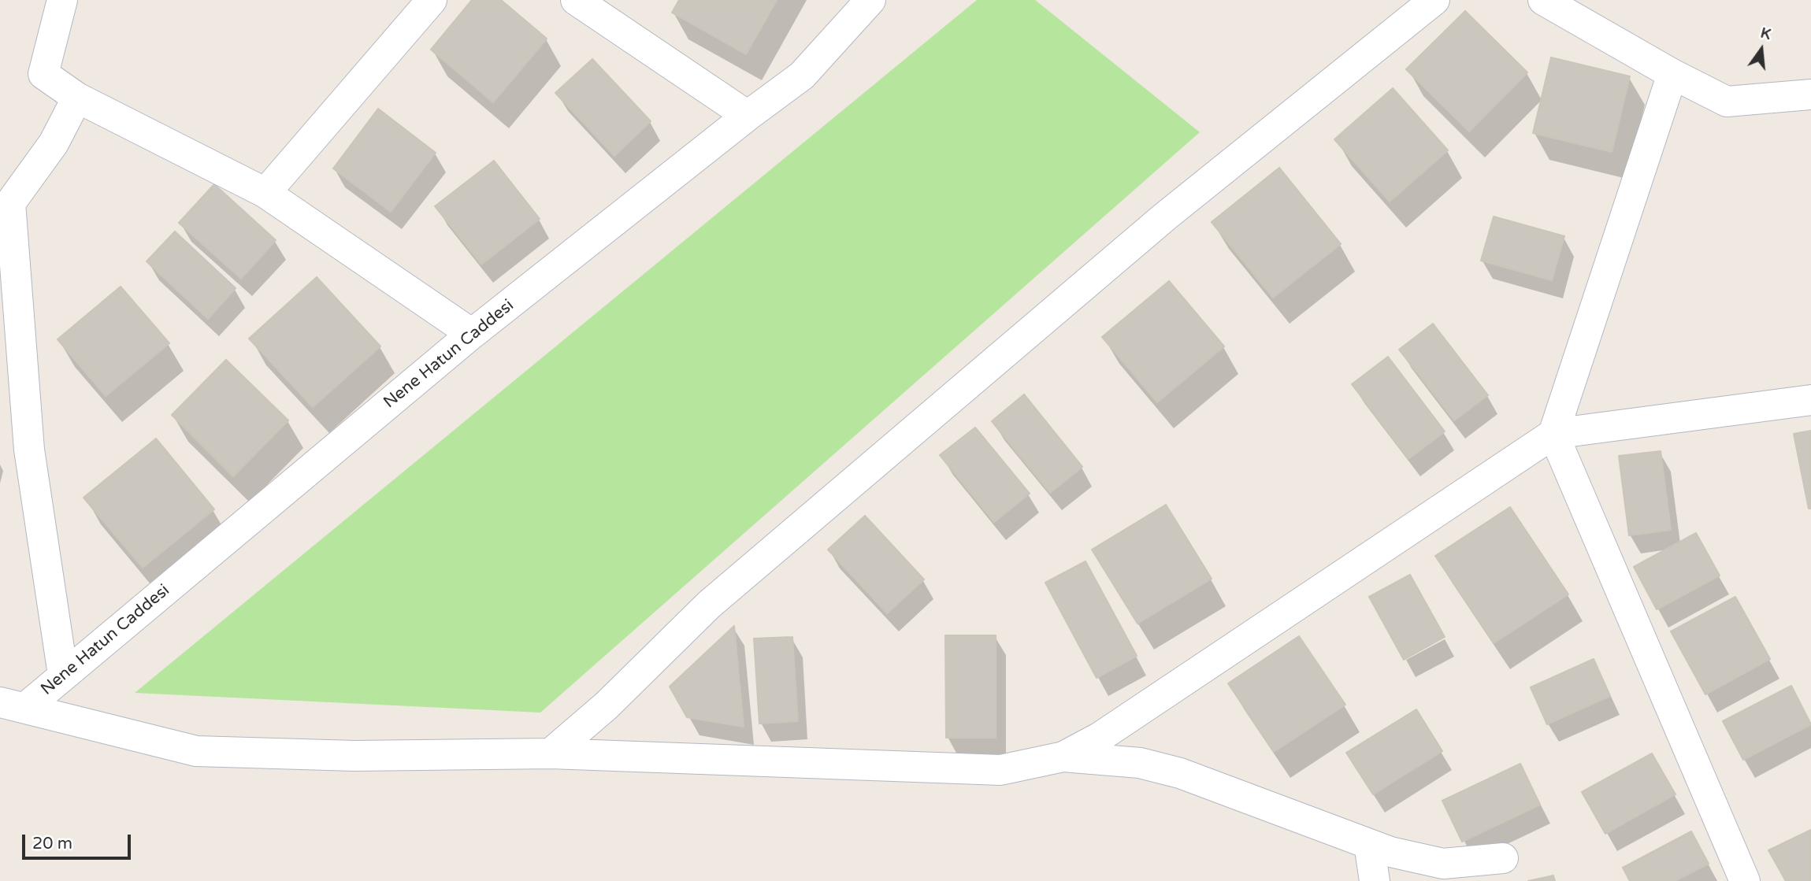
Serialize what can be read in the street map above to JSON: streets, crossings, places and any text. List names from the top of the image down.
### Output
{
  "streets": {
    "street": ["Nene Hatun Caddesi"]
  },
  "scale_bar": "20 m",
  "north": "top"
}
